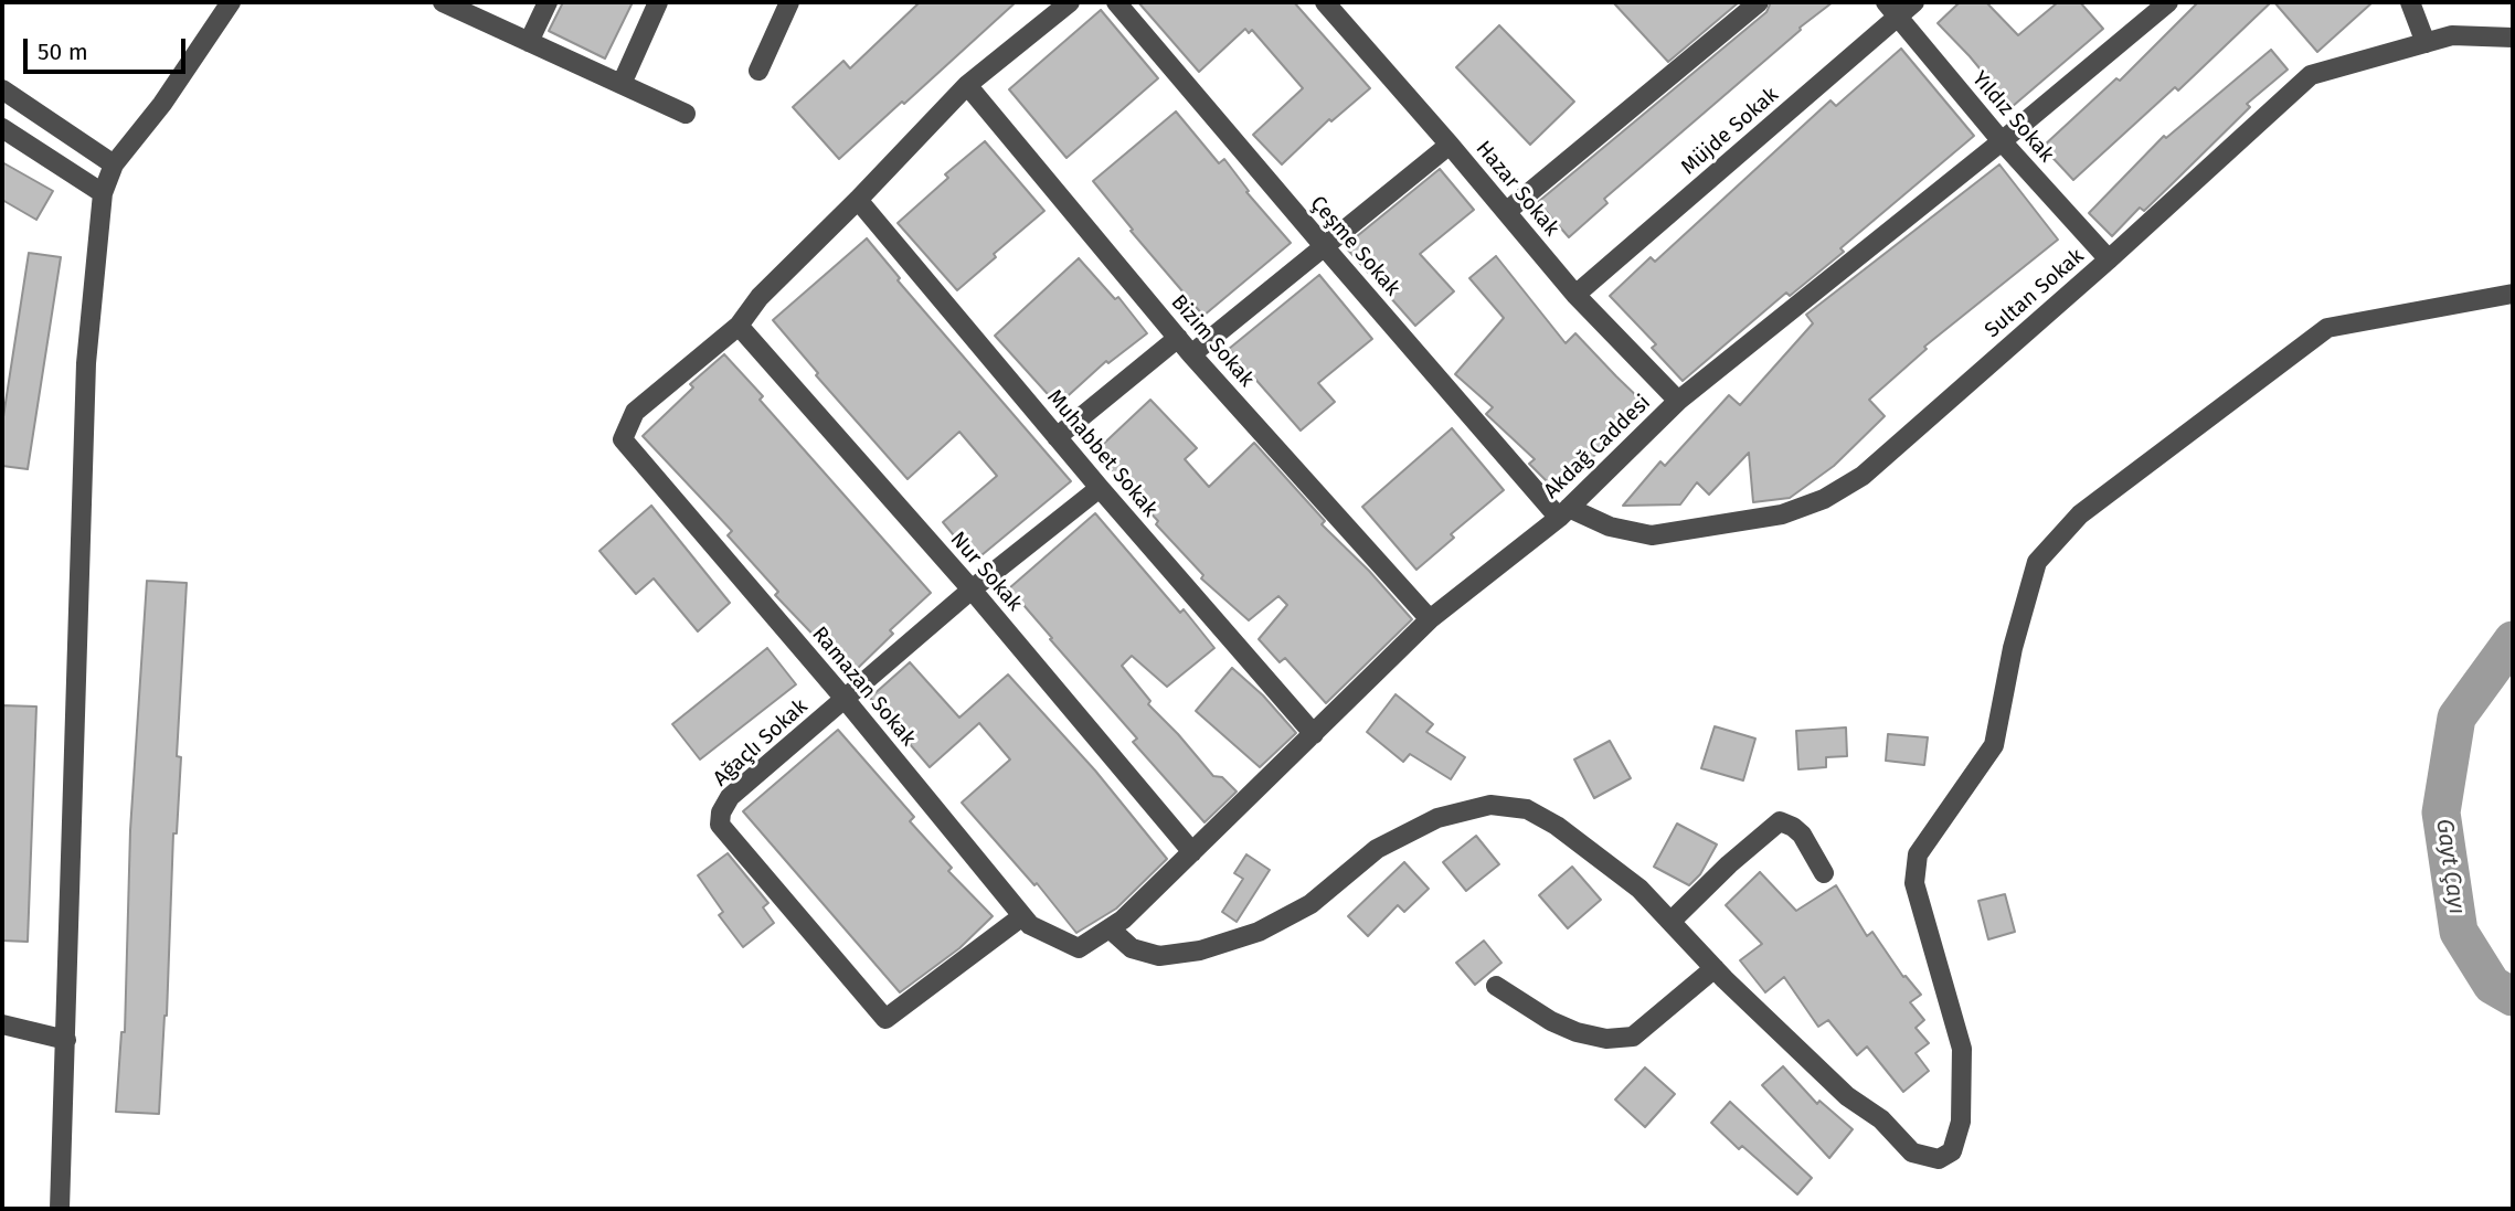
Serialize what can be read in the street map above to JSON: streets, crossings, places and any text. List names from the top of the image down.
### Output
{
  "streets": {
    "street": [
      "Yıldız Sokak",
      "Müjde Sokak",
      "Hazar Sokak",
      "Çeşme Sokak",
      "Sultan Sokak",
      "Bizim Sokak",
      "Akdağ Caddesi",
      "Muhabbet Sokak",
      "Nur Sokak",
      "Ramazan Sokak",
      "Ağaçlı Sokak"
    ]
  },
  "crossings": [
    ["Yıldız Sokak", "Müjde Sokak"],
    ["Yıldız Sokak", "Sultan Sokak"],
    ["Yıldız Sokak", "Akdağ Caddesi"],
    ["Müjde Sokak", "Hazar Sokak"],
    ["Hazar Sokak", "Akdağ Caddesi"],
    ["Çeşme Sokak", "Sultan Sokak"],
    ["Çeşme Sokak", "Akdağ Caddesi"],
    ["Sultan Sokak", "Akdağ Caddesi"],
    ["Bizim Sokak", "Akdağ Caddesi"],
    ["Akdağ Caddesi", "Muhabbet Sokak"],
    ["Akdağ Caddesi", "Nur Sokak"],
    ["Akdağ Caddesi", "Ramazan Sokak"],
    ["Muhabbet Sokak", "Ağaçlı Sokak"],
    ["Nur Sokak", "Ramazan Sokak"],
    ["Nur Sokak", "Ağaçlı Sokak"],
    ["Ramazan Sokak", "Ağaçlı Sokak"]
  ],
  "water": ["Gayt Çayı"],
  "scale_bar": "50 m"
}
